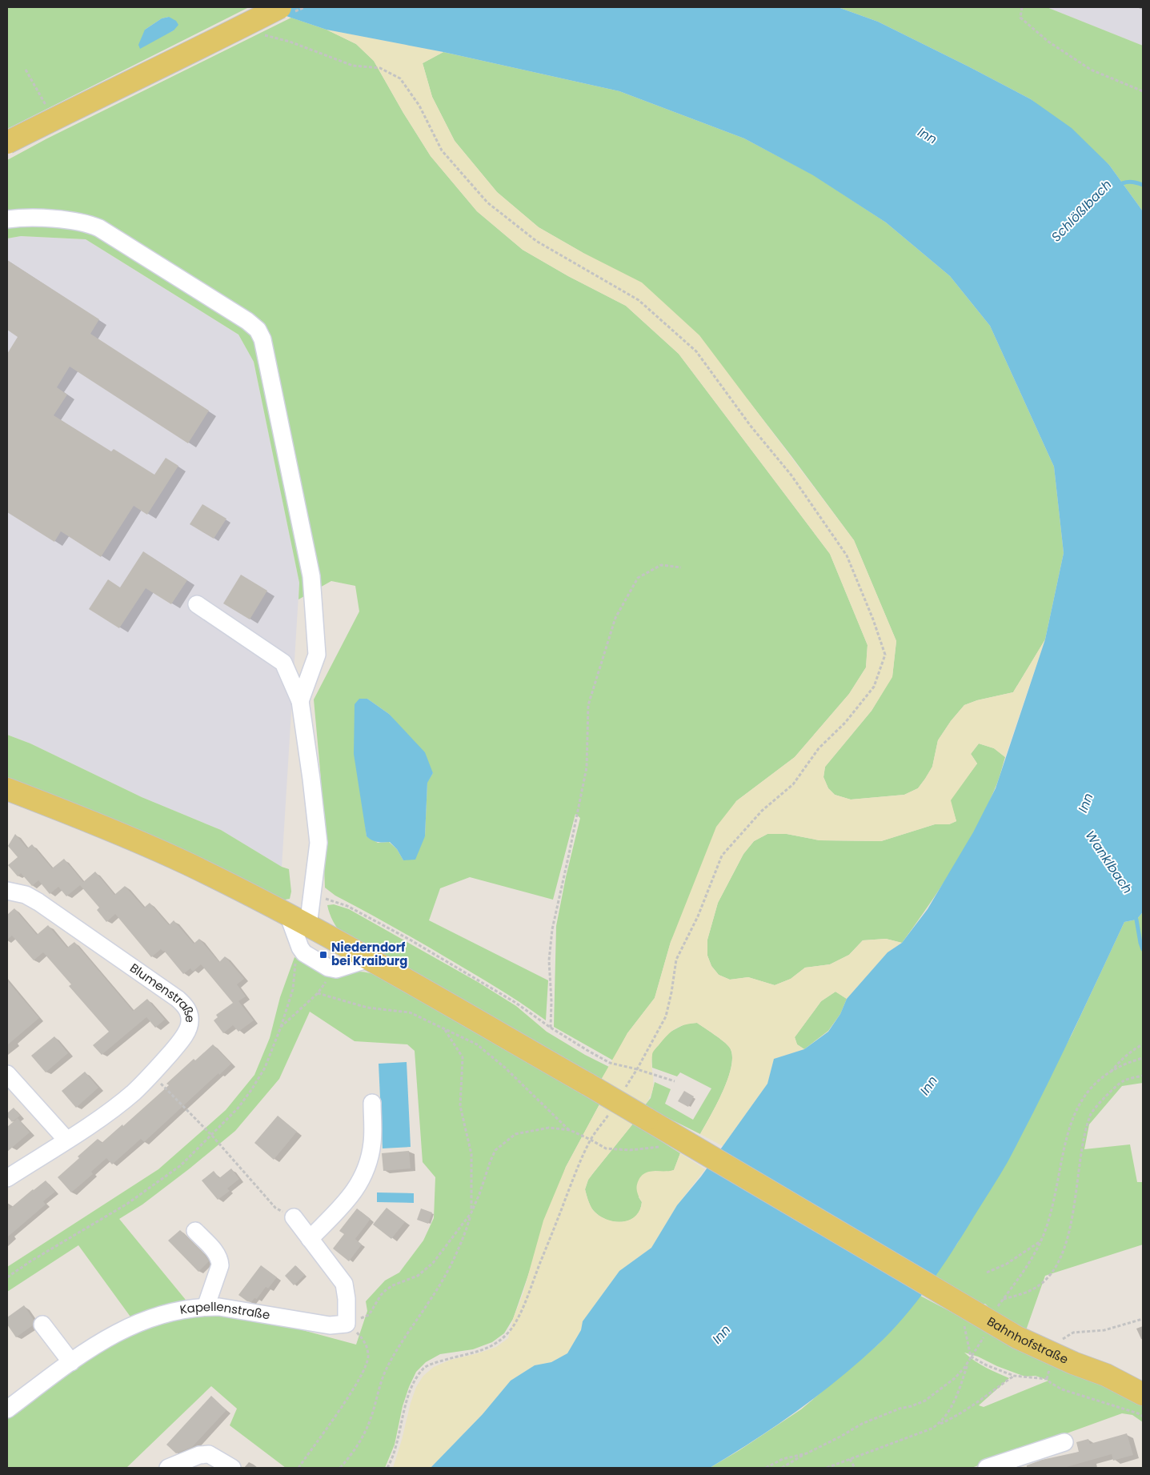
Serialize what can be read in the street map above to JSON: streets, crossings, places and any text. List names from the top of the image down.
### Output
{
  "streets": {
    "main road": ["Bahnhofstraße"],
    "street": ["Blumenstraße", "Kapellenstraße"]
  },
  "water": ["Inn", "Schlößlbach", "Wanklbach"],
  "places": {
    "transit": ["Niederndorf bei Kraiburg"]
  }
}
